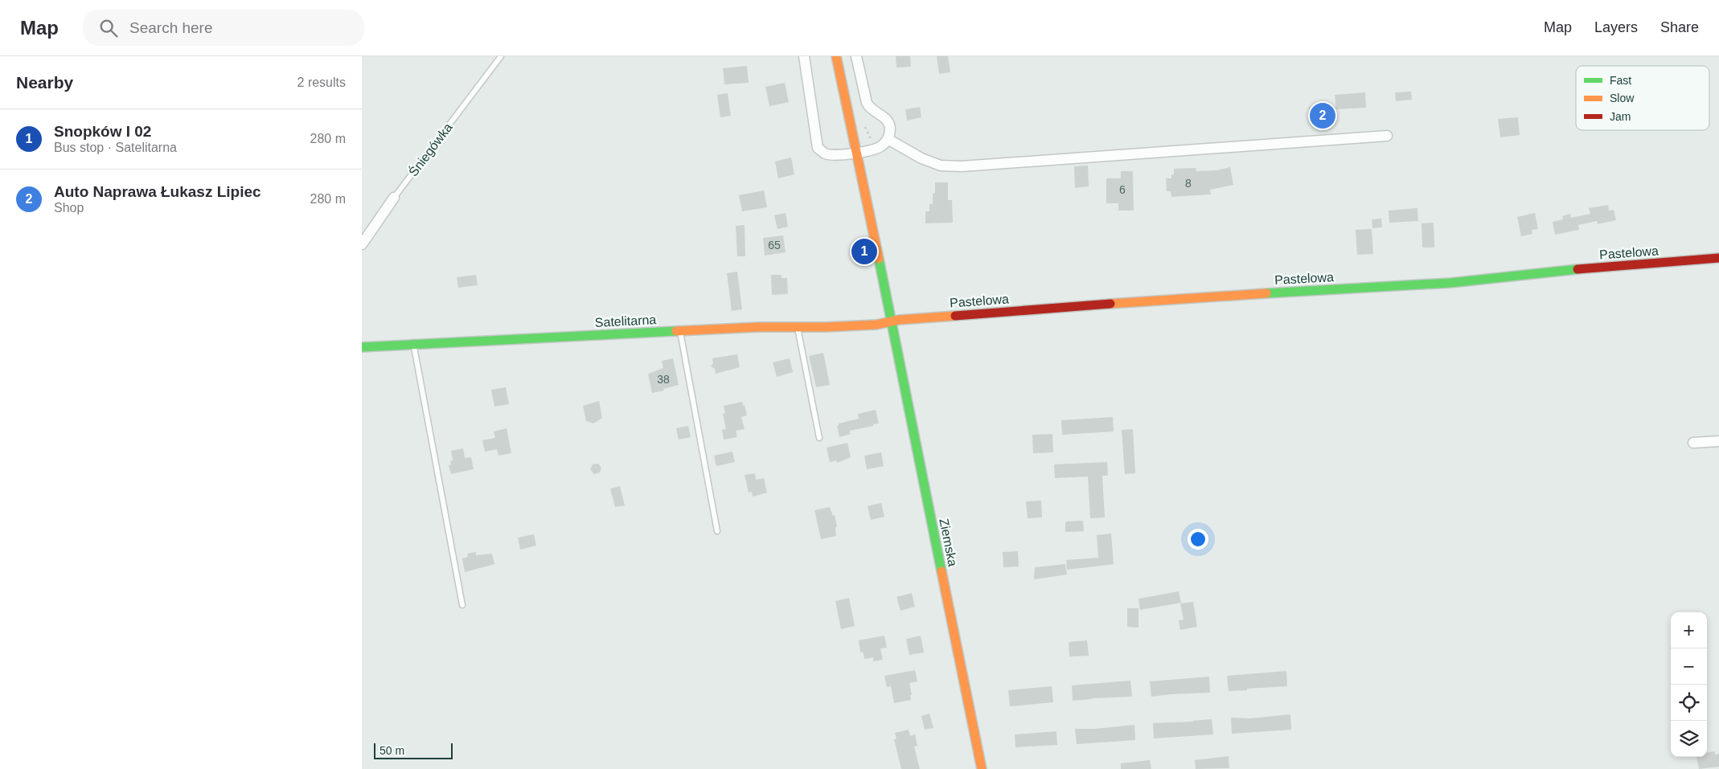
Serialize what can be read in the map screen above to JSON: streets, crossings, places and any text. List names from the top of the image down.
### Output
{
  "streets": {
    "street": [
      "Śniegówka",
      "Pastelowa",
      "Satelitarna",
      "Ziemska"
    ]
  },
  "crossings": [
    ["Pastelowa", "Satelitarna"],
    ["Pastelowa", "Ziemska"],
    ["Satelitarna", "Ziemska"]
  ],
  "house_numbers": [
    "8",
    "6",
    "65",
    "38"
  ],
  "legend": ["Fast", "Slow", "Jam"],
  "scale_bar": "50 m",
  "page": {
    "header": "Map",
    "search": "Search here",
    "nav": ["Map", "Layers", "Share"],
    "heading": ["Nearby", "2 results"],
    "pins": ["2", "1"],
    "list": [
      {
        "mark": "1",
        "name": "Snopków I 02",
        "note": "Bus stop · Satelitarna",
        "value": "280 m"
      },
      {
        "mark": "2",
        "name": "Auto Naprawa Łukasz Lipiec",
        "note": "Shop",
        "value": "280 m"
      }
    ],
    "map_buttons": ["+", "−"],
    "scale": "50 m"
  }
}
